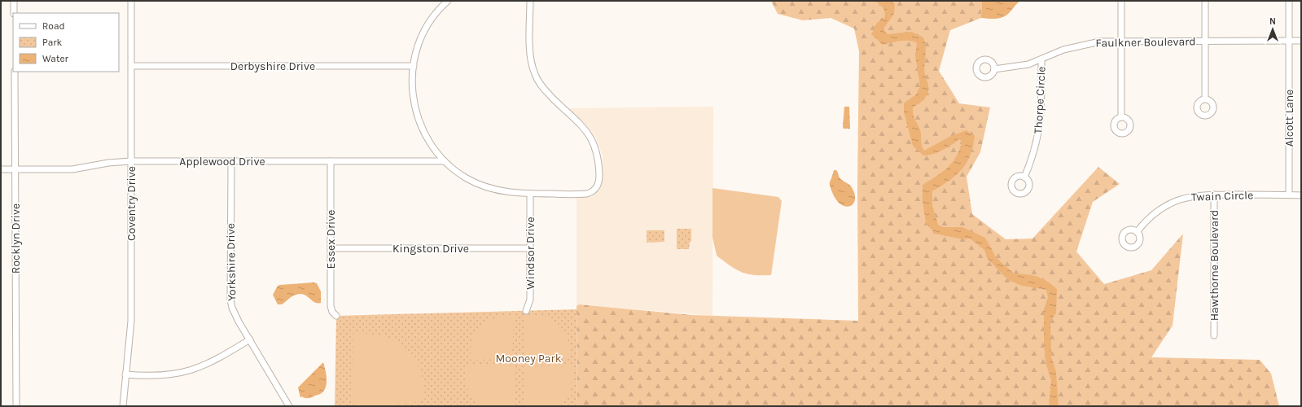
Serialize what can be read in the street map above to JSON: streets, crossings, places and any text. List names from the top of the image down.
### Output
{
  "streets": {
    "street": [
      "Faulkner Boulevard",
      "Derbyshire Drive",
      "Thorpe Circle",
      "Alcott Lane",
      "Applewood Drive",
      "Twain Circle",
      "Coventry Drive",
      "Rocklyn Drive",
      "Essex Drive",
      "Kingston Drive",
      "Windsor Drive",
      "Yorkshire Drive",
      "Hawthorne Boulevard"
    ]
  },
  "crossings": [
    ["Faulkner Boulevard", "Thorpe Circle"],
    ["Faulkner Boulevard", "Alcott Lane"],
    ["Derbyshire Drive", "Coventry Drive"],
    ["Alcott Lane", "Twain Circle"],
    ["Applewood Drive", "Coventry Drive"],
    ["Applewood Drive", "Rocklyn Drive"],
    ["Applewood Drive", "Essex Drive"],
    ["Applewood Drive", "Yorkshire Drive"],
    ["Twain Circle", "Hawthorne Boulevard"],
    ["Essex Drive", "Kingston Drive"],
    ["Kingston Drive", "Windsor Drive"]
  ],
  "parks": ["Mooney Park"],
  "legend": ["Road", "Park", "Water"],
  "north": "top"
}
